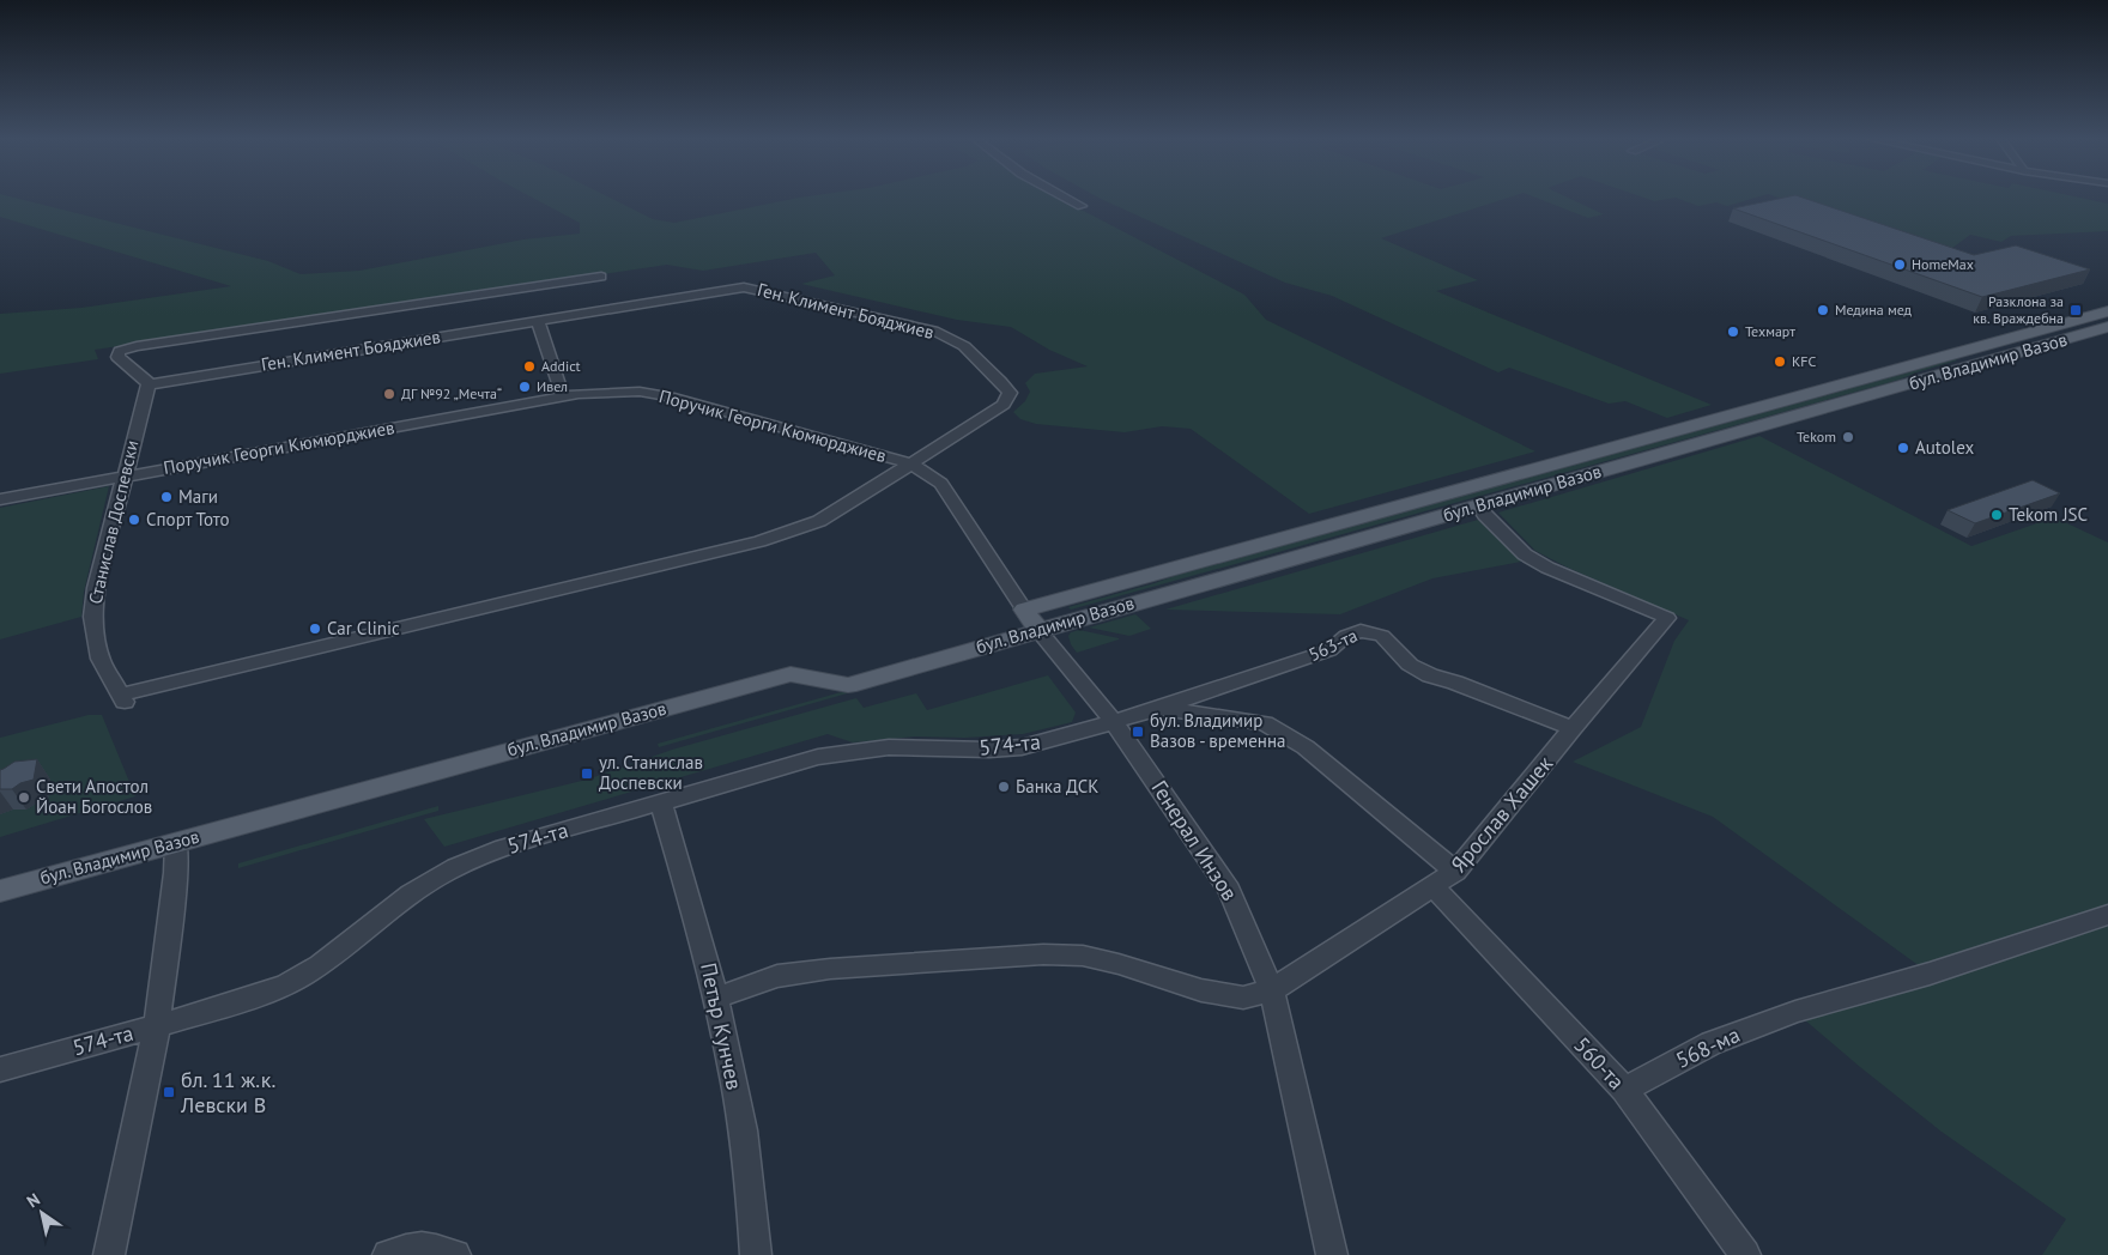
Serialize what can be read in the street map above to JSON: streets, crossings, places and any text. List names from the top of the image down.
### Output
{
  "streets": {
    "main road": ["бул. Владимир Вазов", "Поручик Георги Кюмюрджиев"],
    "street": [
      "Ген. Климент Бояджиев",
      "Станислав Доспевски",
      "563-та",
      "574-та",
      "Ярослав Хашек",
      "Генерал Инзов",
      "Петър Кунчев",
      "568-ма",
      "560-та"
    ]
  },
  "crossings": [
    ["Ген. Климент Бояджиев", "Поручик Георги Кюмюрджиев"],
    ["Ген. Климент Бояджиев", "Станислав Доспевски"],
    ["бул. Владимир Вазов", "Поручик Георги Кюмюрджиев"],
    ["бул. Владимир Вазов", "Генерал Инзов"],
    ["Поручик Георги Кюмюрджиев", "Станислав Доспевски"],
    ["Поручик Георги Кюмюрджиев", "Генерал Инзов"],
    ["563-та", "574-та"],
    ["563-та", "Ярослав Хашек"],
    ["563-та", "Генерал Инзов"],
    ["574-та", "Генерал Инзов"],
    ["574-та", "Петър Кунчев"],
    ["Ярослав Хашек", "Генерал Инзов"],
    ["Ярослав Хашек", "Петър Кунчев"],
    ["Ярослав Хашек", "560-та"],
    ["568-ма", "560-та"]
  ],
  "places": {
    "other": [
      "HomeMax",
      "Медина мед",
      "Техмарт",
      "KFC",
      "Addict",
      "Ивел",
      "ДГ №92 „Мечта“",
      "Tekom",
      "Autolex",
      "Маги",
      "Tekom JSC",
      "Спорт Тото",
      "Car Clinic",
      "Банка ДСК",
      "Свети Апостол Йоан Богослов"
    ],
    "transit": [
      "Разклона за кв. Враждебна",
      "бул. Владимир Вазов - временна",
      "ул. Станислав Доспевски",
      "бл. 11 ж.к. Левски В"
    ]
  },
  "north": "top left"
}
